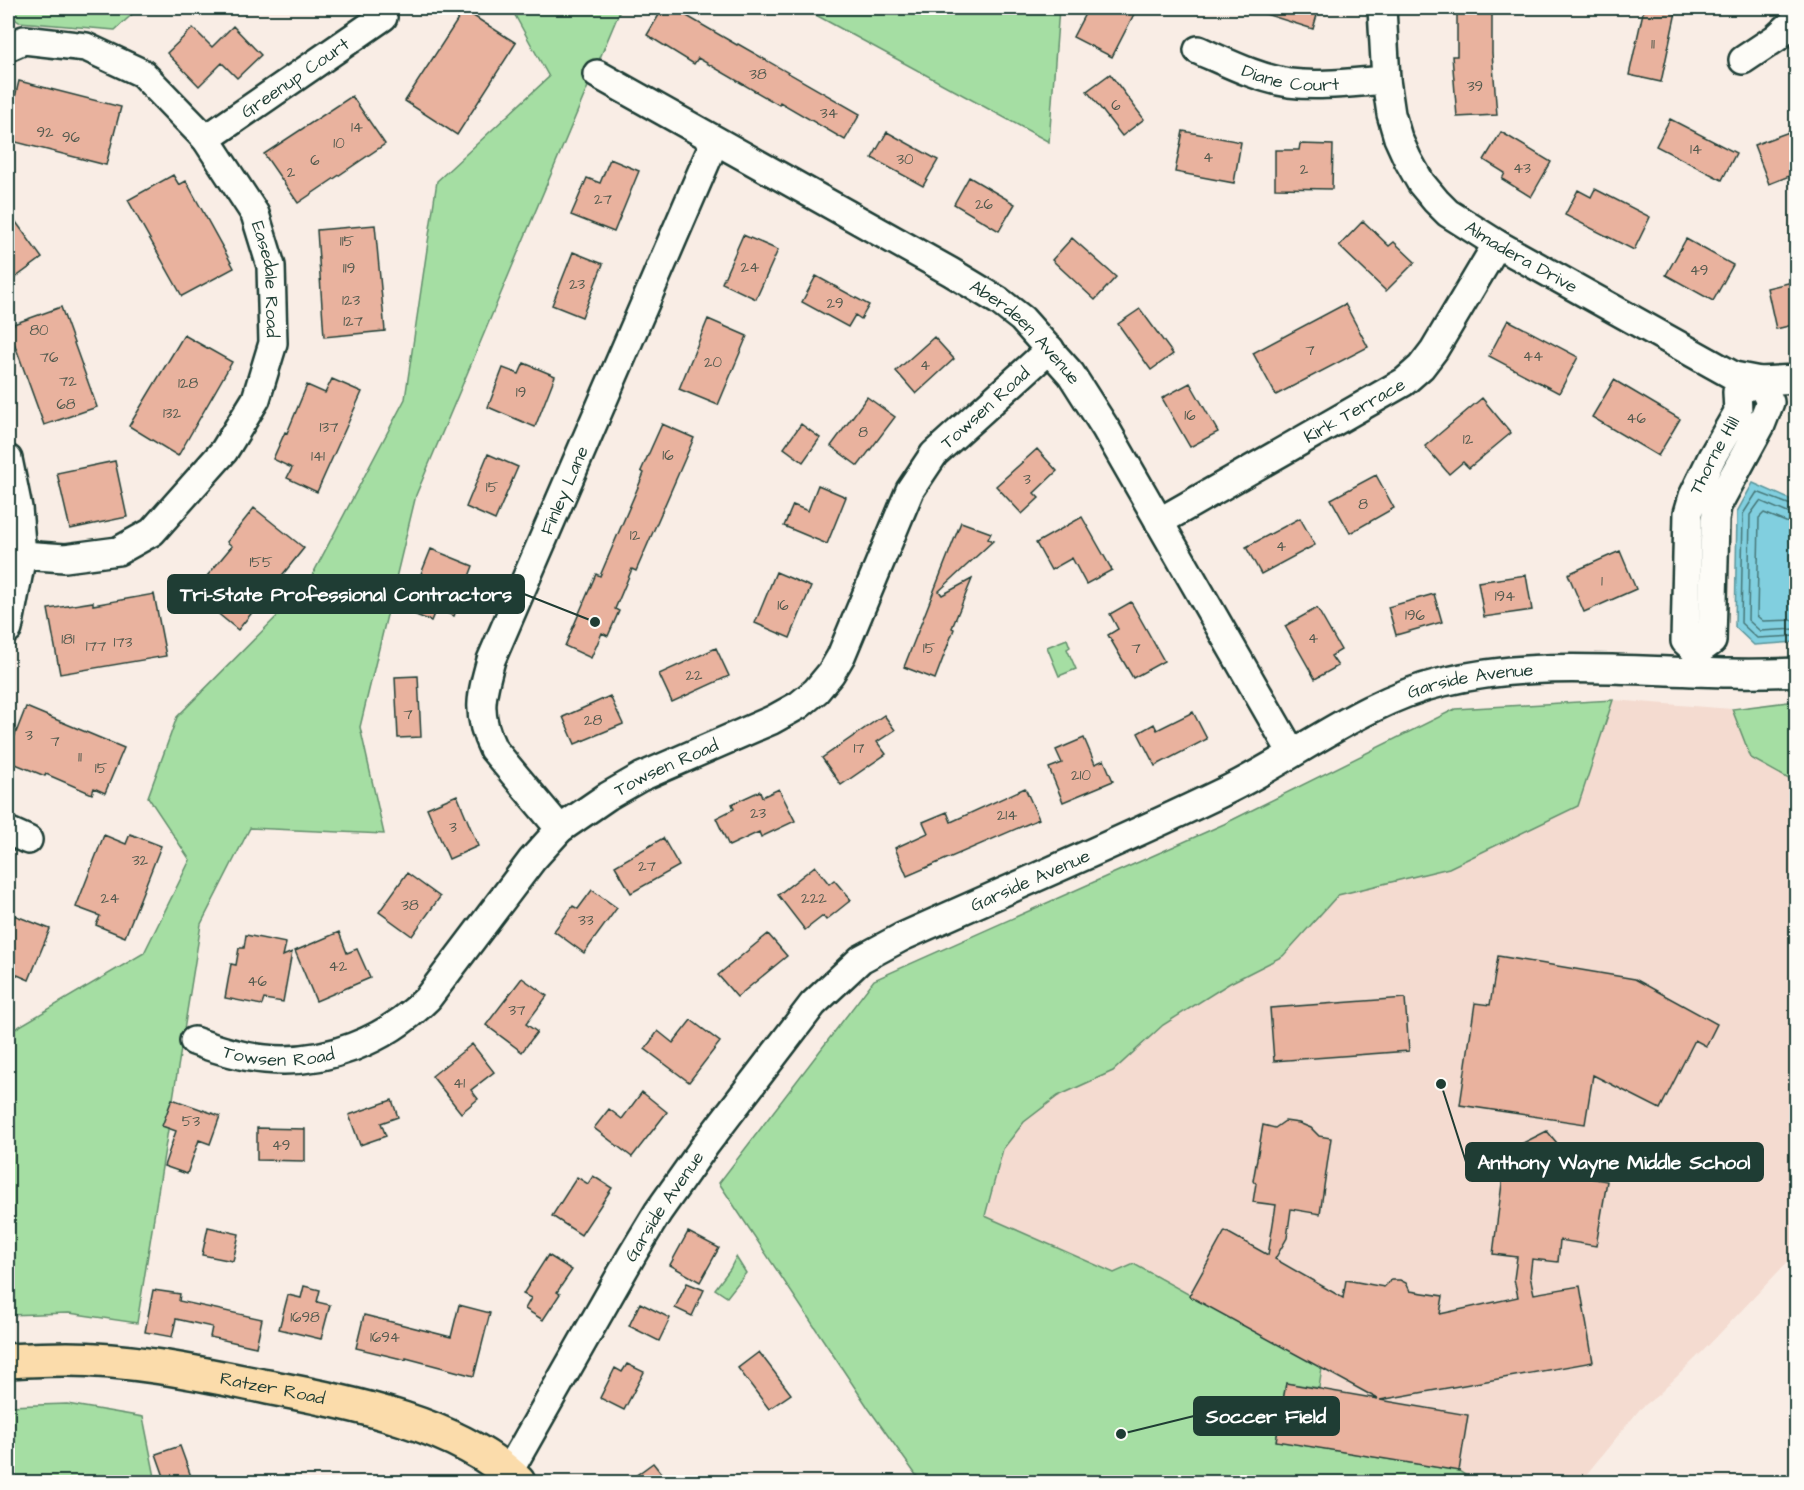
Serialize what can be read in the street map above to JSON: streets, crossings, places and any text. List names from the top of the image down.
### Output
{
  "streets": {
    "main road": ["Ratzer Road"],
    "street": [
      "Diane Court",
      "Greenup Court",
      "Almadera Drive",
      "Easedale Road",
      "Aberdeen Avenue",
      "Towsen Road",
      "Kirk Terrace",
      "Thorne Hill",
      "Finley Lane",
      "Garside Avenue"
    ]
  },
  "crossings": [
    ["Diane Court", "Almadera Drive"],
    ["Greenup Court", "Easedale Road"],
    ["Almadera Drive", "Kirk Terrace"],
    ["Almadera Drive", "Thorne Hill"],
    ["Aberdeen Avenue", "Towsen Road"],
    ["Aberdeen Avenue", "Kirk Terrace"],
    ["Aberdeen Avenue", "Finley Lane"],
    ["Aberdeen Avenue", "Garside Avenue"],
    ["Towsen Road", "Finley Lane"],
    ["Thorne Hill", "Garside Avenue"],
    ["Garside Avenue", "Ratzer Road"]
  ],
  "places": ["Tri-State Professional Contractors", "Anthony Wayne Middle School", "Soccer Field"],
  "house_numbers": [
    "11",
    "38",
    "39",
    "6",
    "34",
    "14",
    "92",
    "96",
    "10",
    "14",
    "4",
    "30",
    "6",
    "43",
    "2",
    "2",
    "27",
    "26",
    "115",
    "24",
    "119",
    "49",
    "23",
    "123",
    "29",
    "127",
    "80",
    "7",
    "44",
    "76",
    "20",
    "4",
    "72",
    "128",
    "19",
    "68",
    "132",
    "16",
    "46",
    "137",
    "8",
    "12",
    "16",
    "141",
    "3",
    "15",
    "8",
    "12",
    "4",
    "155",
    "1",
    "194",
    "16",
    "196",
    "4",
    "181",
    "173",
    "177",
    "15",
    "7",
    "22",
    "7",
    "28",
    "3",
    "7",
    "17",
    "11",
    "15",
    "210",
    "23",
    "214",
    "3",
    "32",
    "27",
    "24",
    "222",
    "38",
    "33",
    "42",
    "46",
    "37",
    "41",
    "53",
    "49",
    "1698",
    "1694"
  ]
}
